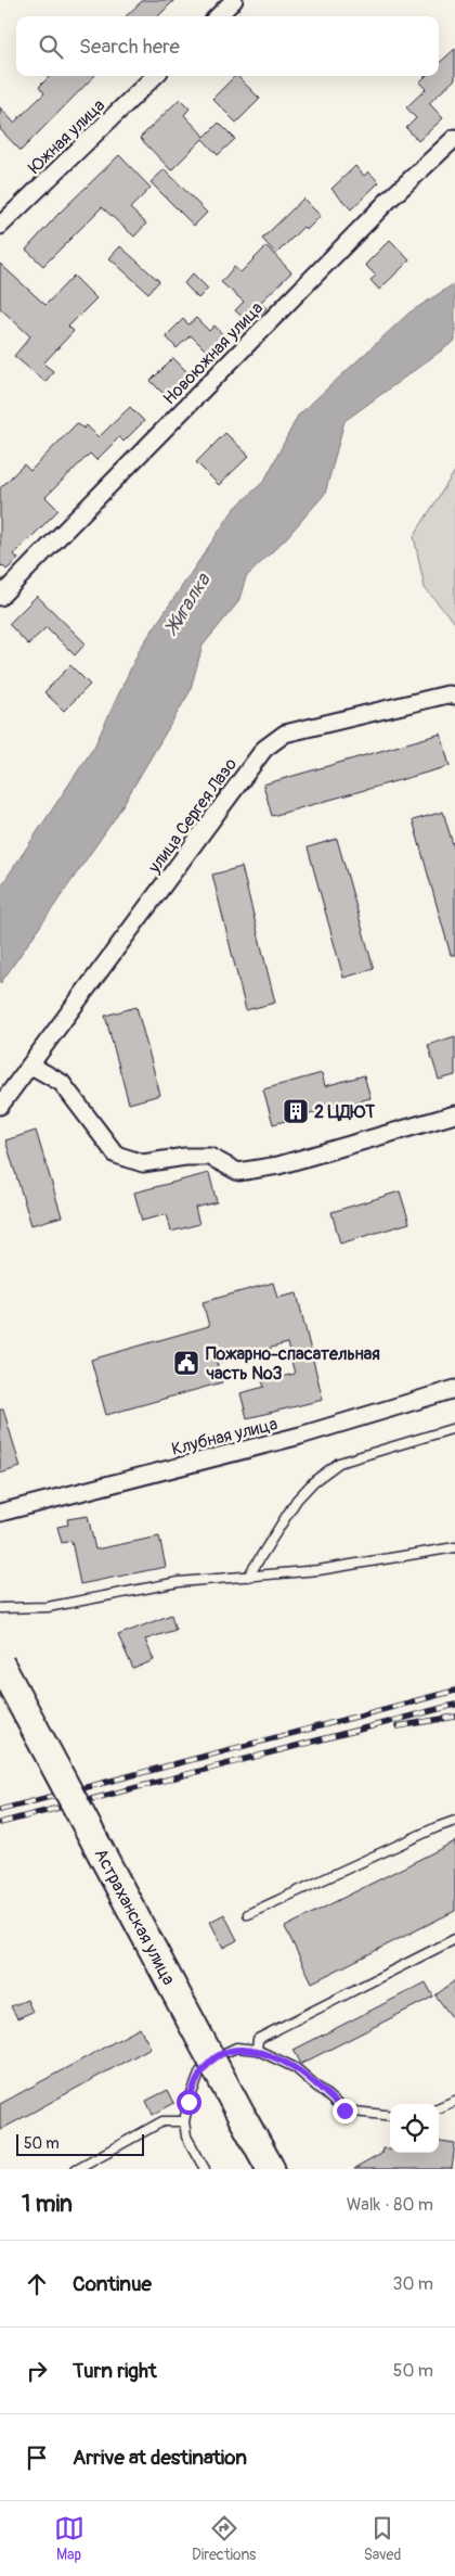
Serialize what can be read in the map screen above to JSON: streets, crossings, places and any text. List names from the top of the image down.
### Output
{
  "streets": {
    "main road": ["Астраханская улица"],
    "street": [
      "Южная улица",
      "Новоюжная улица",
      "улица Сергея Лазо",
      "Клубная улица"
    ]
  },
  "water": ["Жигалка"],
  "places": {
    "building": ["2 ЦДЮТ"],
    "public building": ["Пожарно-спасательная часть №3"]
  },
  "scale_bar": "50 m",
  "page": {
    "search": "Search here",
    "scale": "50 m",
    "heading": ["1 min", "Walk · 80 m"],
    "list": [
      ["Continue", "30 m"],
      ["Turn right", "50 m"],
      "Arrive at destination"
    ],
    "nav": ["Map", "Directions", "Saved"]
  }
}
